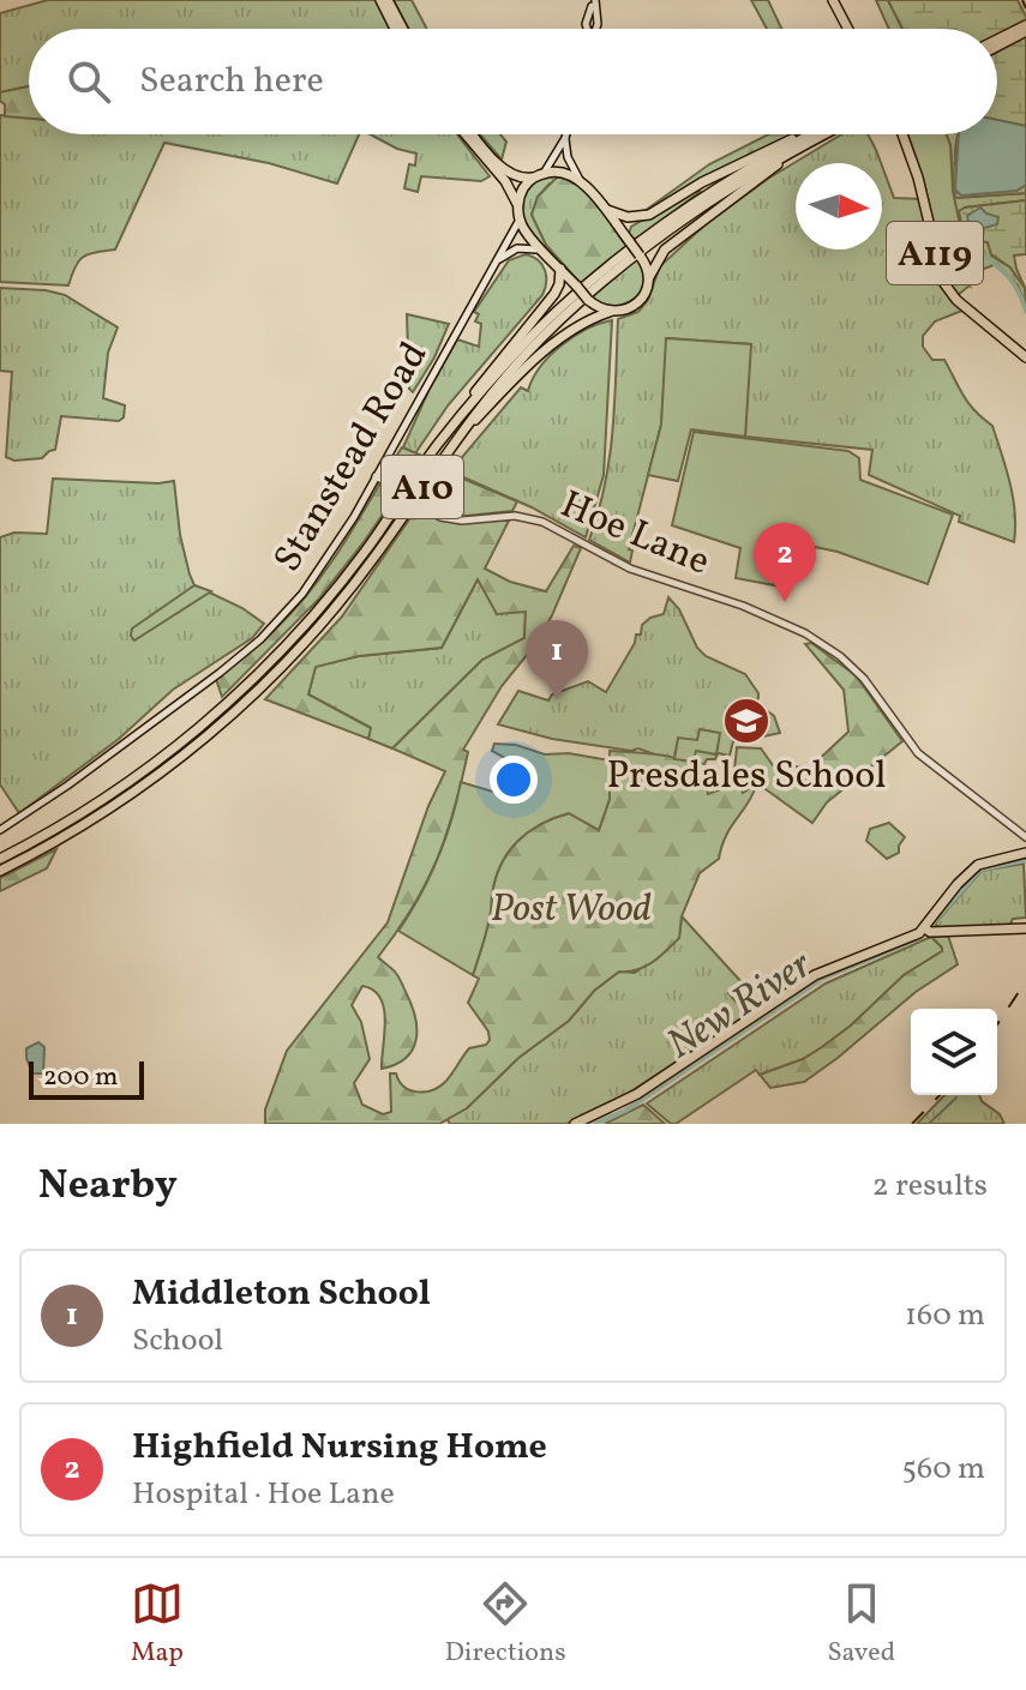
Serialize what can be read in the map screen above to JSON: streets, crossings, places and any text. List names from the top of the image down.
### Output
{
  "streets": {
    "main road": [
      "A119",
      "Stanstead Road",
      "A10",
      "Hoe Lane"
    ]
  },
  "crossings": [
    ["Stanstead Road", "Hoe Lane"]
  ],
  "water": ["New River"],
  "parks": ["Post Wood"],
  "places": {
    "school or university": ["Presdales School"]
  },
  "scale_bar": "200 m",
  "north": "right",
  "page": {
    "search": "Search here",
    "pins": ["2", "1"],
    "scale": "200 m",
    "heading": ["Nearby", "2 results"],
    "list": [
      {
        "mark": "1",
        "name": "Middleton School",
        "note": "School",
        "value": "160 m"
      },
      {
        "mark": "2",
        "name": "Highfield Nursing Home",
        "note": "Hospital · Hoe Lane",
        "value": "560 m"
      }
    ],
    "nav": ["Map", "Directions", "Saved"]
  }
}
